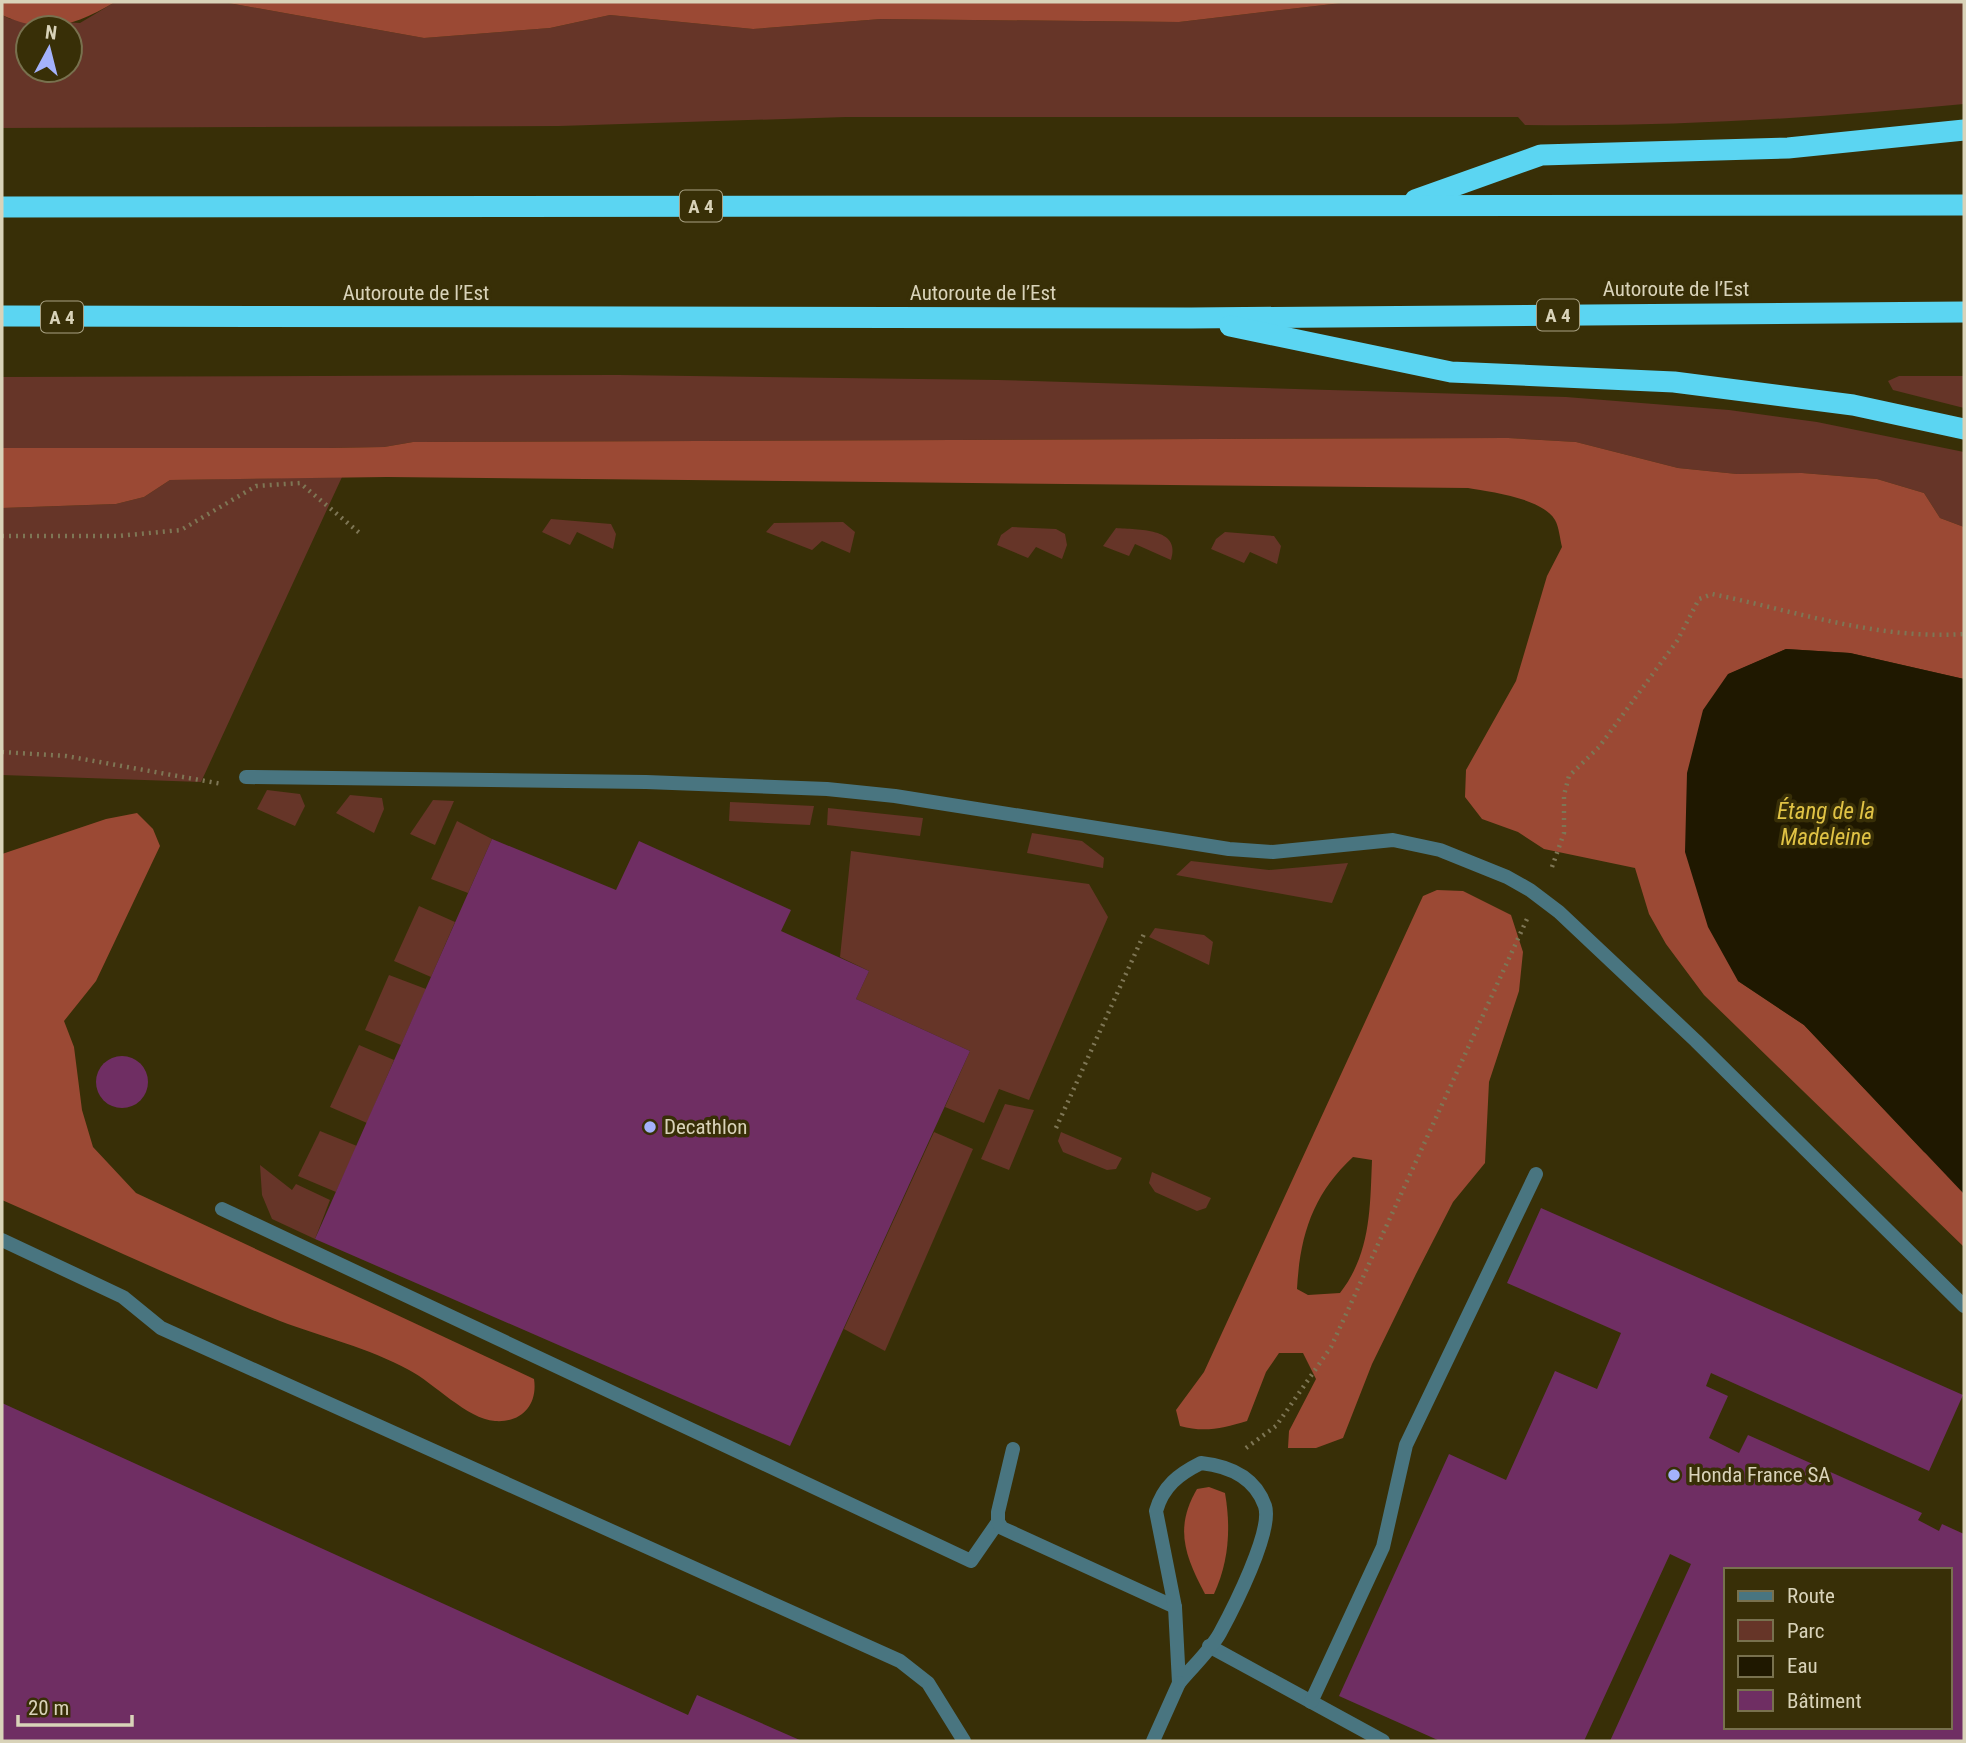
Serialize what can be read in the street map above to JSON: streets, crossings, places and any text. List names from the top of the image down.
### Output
{
  "streets": {
    "highway": ["A 4", "Autoroute de l’Est"]
  },
  "water": ["Étang de la Madeleine"],
  "places": ["Decathlon", "Honda France SA"],
  "legend": [
    "Route",
    "Parc",
    "Eau",
    "Bâtiment"
  ],
  "scale_bar": "20 m",
  "north": "top"
}
